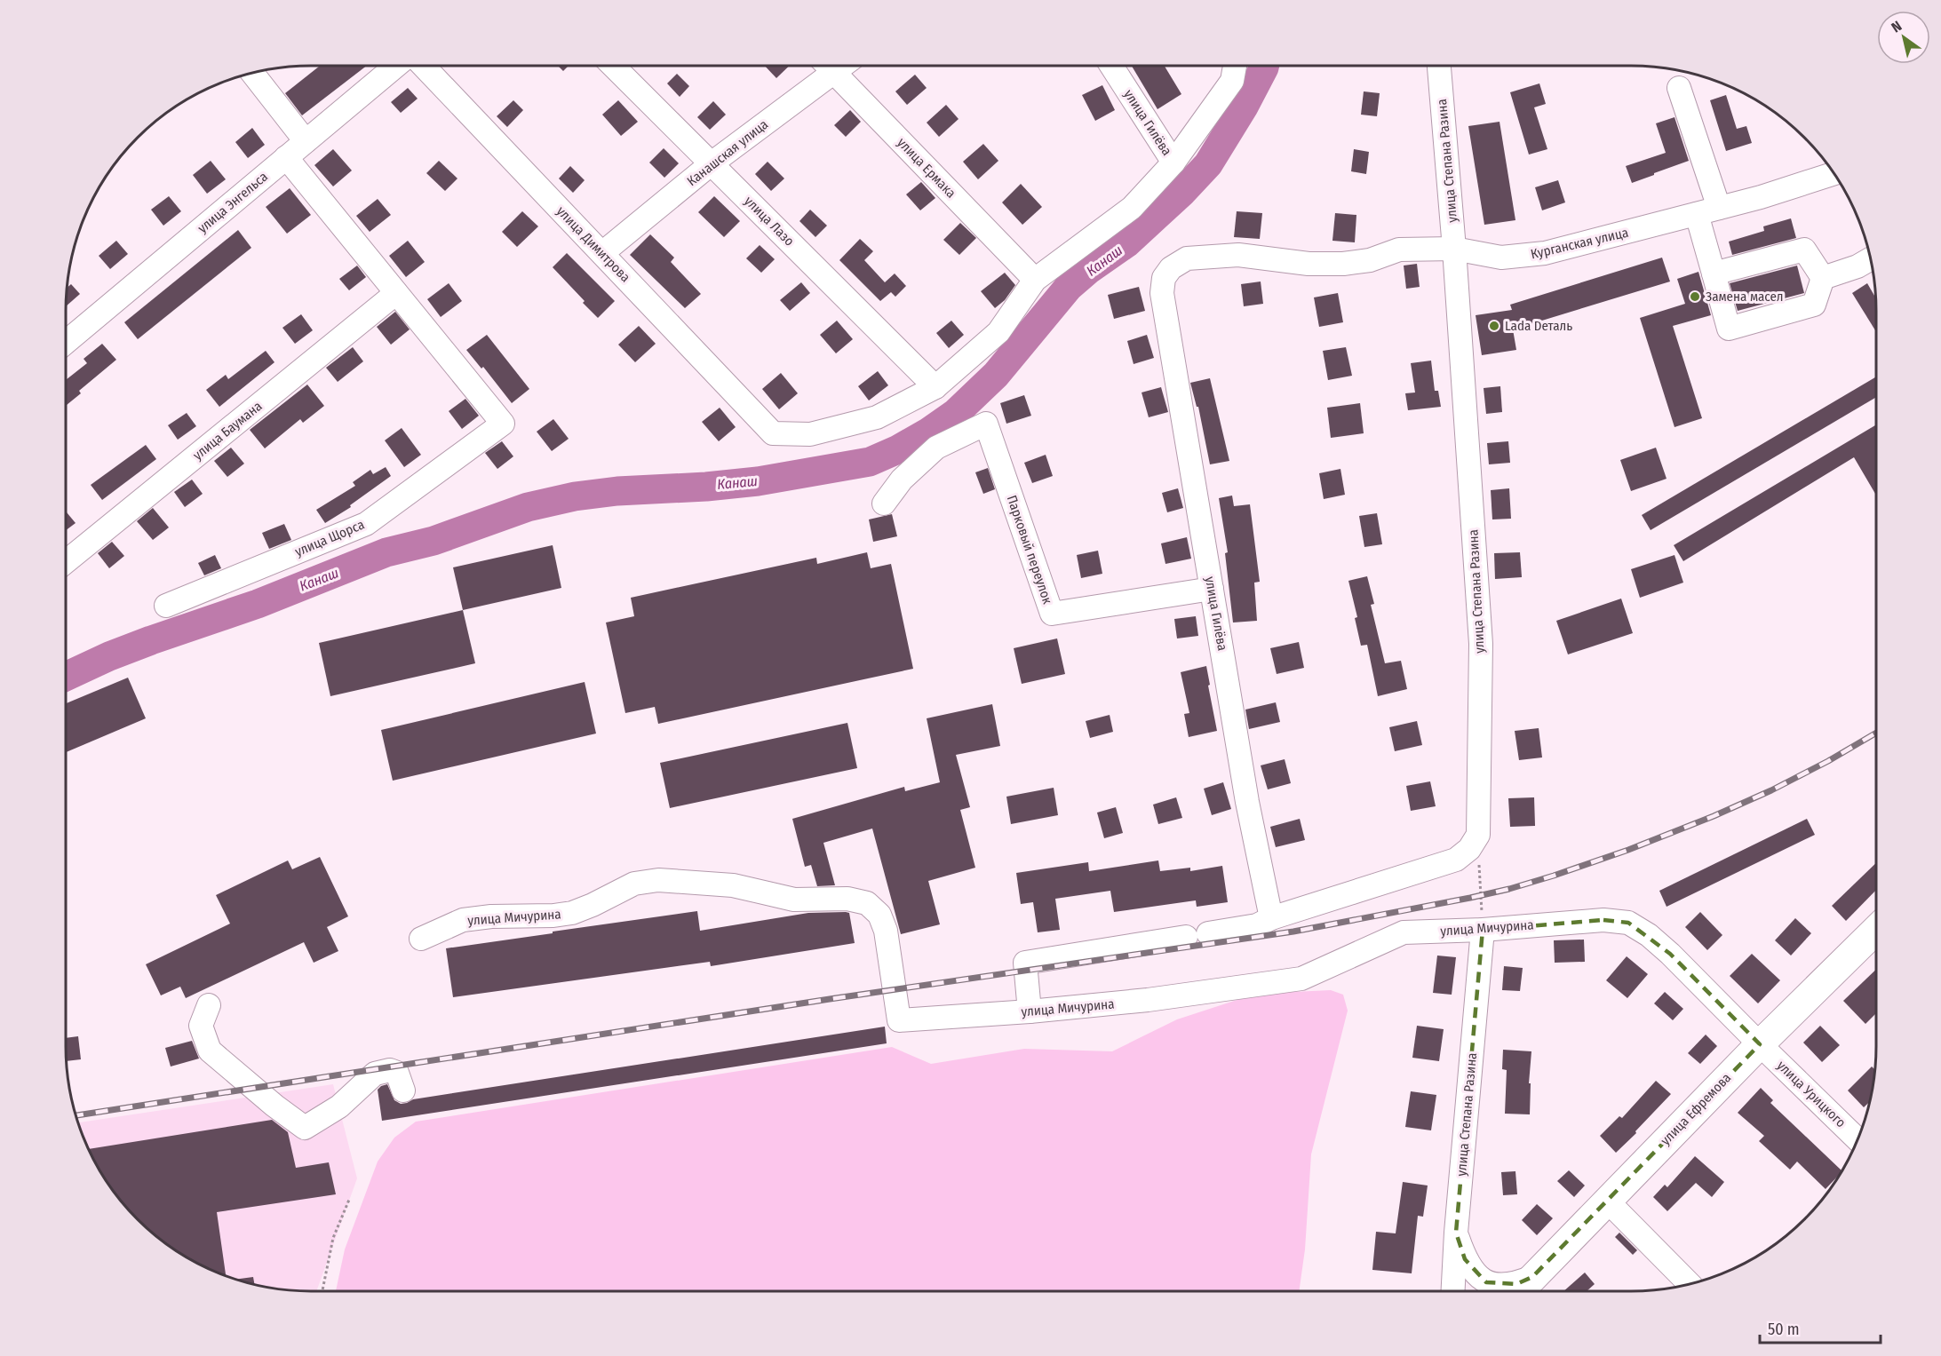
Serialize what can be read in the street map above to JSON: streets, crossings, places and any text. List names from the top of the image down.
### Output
{
  "streets": {
    "main road": ["улица Ефремова"],
    "street": [
      "улица Гилёва",
      "Канашская улица",
      "улица Степана Разина",
      "улица Ермака",
      "улица Энгельса",
      "улица Лазо",
      "Курганская улица",
      "улица Димитрова",
      "улица Баумана",
      "улица Щорса",
      "Парковый переулок",
      "улица Мичурина",
      "улица Урицкого"
    ]
  },
  "crossings": [
    ["улица Гилёва", "Курганская улица"],
    ["улица Гилёва", "Парковый переулок"],
    ["Канашская улица", "улица Лазо"],
    ["Канашская улица", "улица Димитрова"],
    ["улица Степана Разина", "Курганская улица"],
    ["улица Степана Разина", "улица Мичурина"],
    ["улица Лазо", "улица Димитрова"],
    ["улица Баумана", "улица Щорса"],
    ["улица Мичурина", "улица Урицкого"],
    ["улица Мичурина", "улица Ефремова"],
    ["улица Урицкого", "улица Ефремова"]
  ],
  "water": ["Канаш"],
  "places": ["Замена масел", "Lada Dеталь"],
  "scale_bar": "50 m",
  "north": "top left"
}
